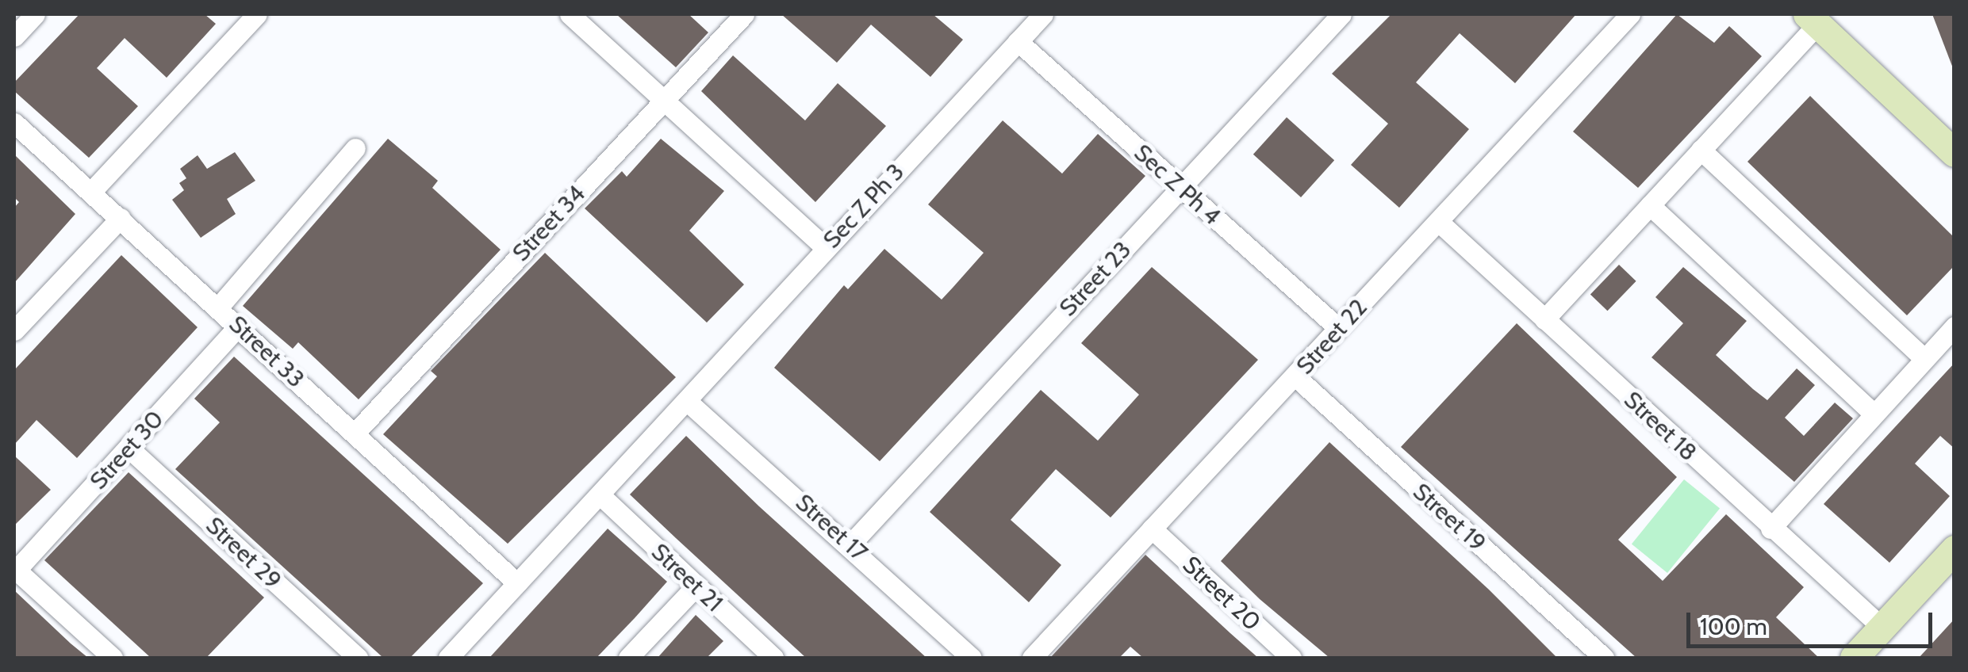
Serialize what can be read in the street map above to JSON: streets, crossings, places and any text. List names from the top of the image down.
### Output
{
  "streets": {
    "street": [
      "Sec Z Ph 4",
      "Sec Z Ph 3",
      "Street 34",
      "Street 23",
      "Street 22",
      "Street 33",
      "Street 18",
      "Street 30",
      "Street 19",
      "Street 17",
      "Street 29",
      "Street 21",
      "Street 20"
    ]
  },
  "crossings": [
    ["Sec Z Ph 4", "Sec Z Ph 3"],
    ["Sec Z Ph 4", "Street 23"],
    ["Sec Z Ph 4", "Street 22"],
    ["Sec Z Ph 3", "Street 33"],
    ["Sec Z Ph 3", "Street 17"],
    ["Sec Z Ph 3", "Street 21"],
    ["Street 34", "Street 33"],
    ["Street 23", "Street 17"],
    ["Street 22", "Street 18"],
    ["Street 22", "Street 19"],
    ["Street 22", "Street 20"],
    ["Street 33", "Street 30"],
    ["Street 30", "Street 29"]
  ],
  "scale_bar": "100 m"
}
